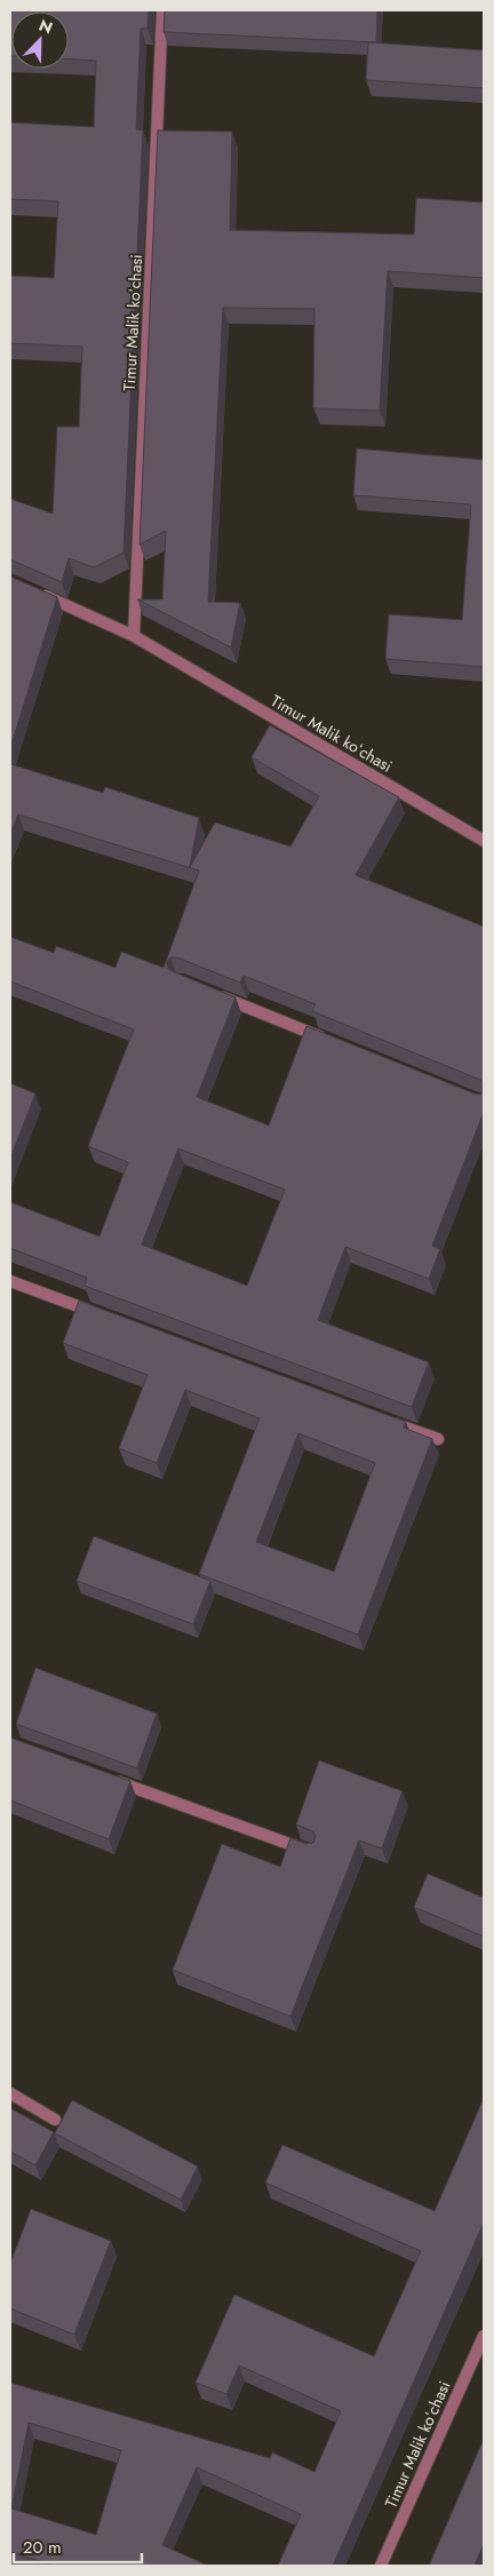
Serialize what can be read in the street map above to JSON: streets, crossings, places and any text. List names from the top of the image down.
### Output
{
  "streets": {
    "street": ["Timur Malik koʻchasi"]
  },
  "scale_bar": "20 m",
  "north": "top right"
}
